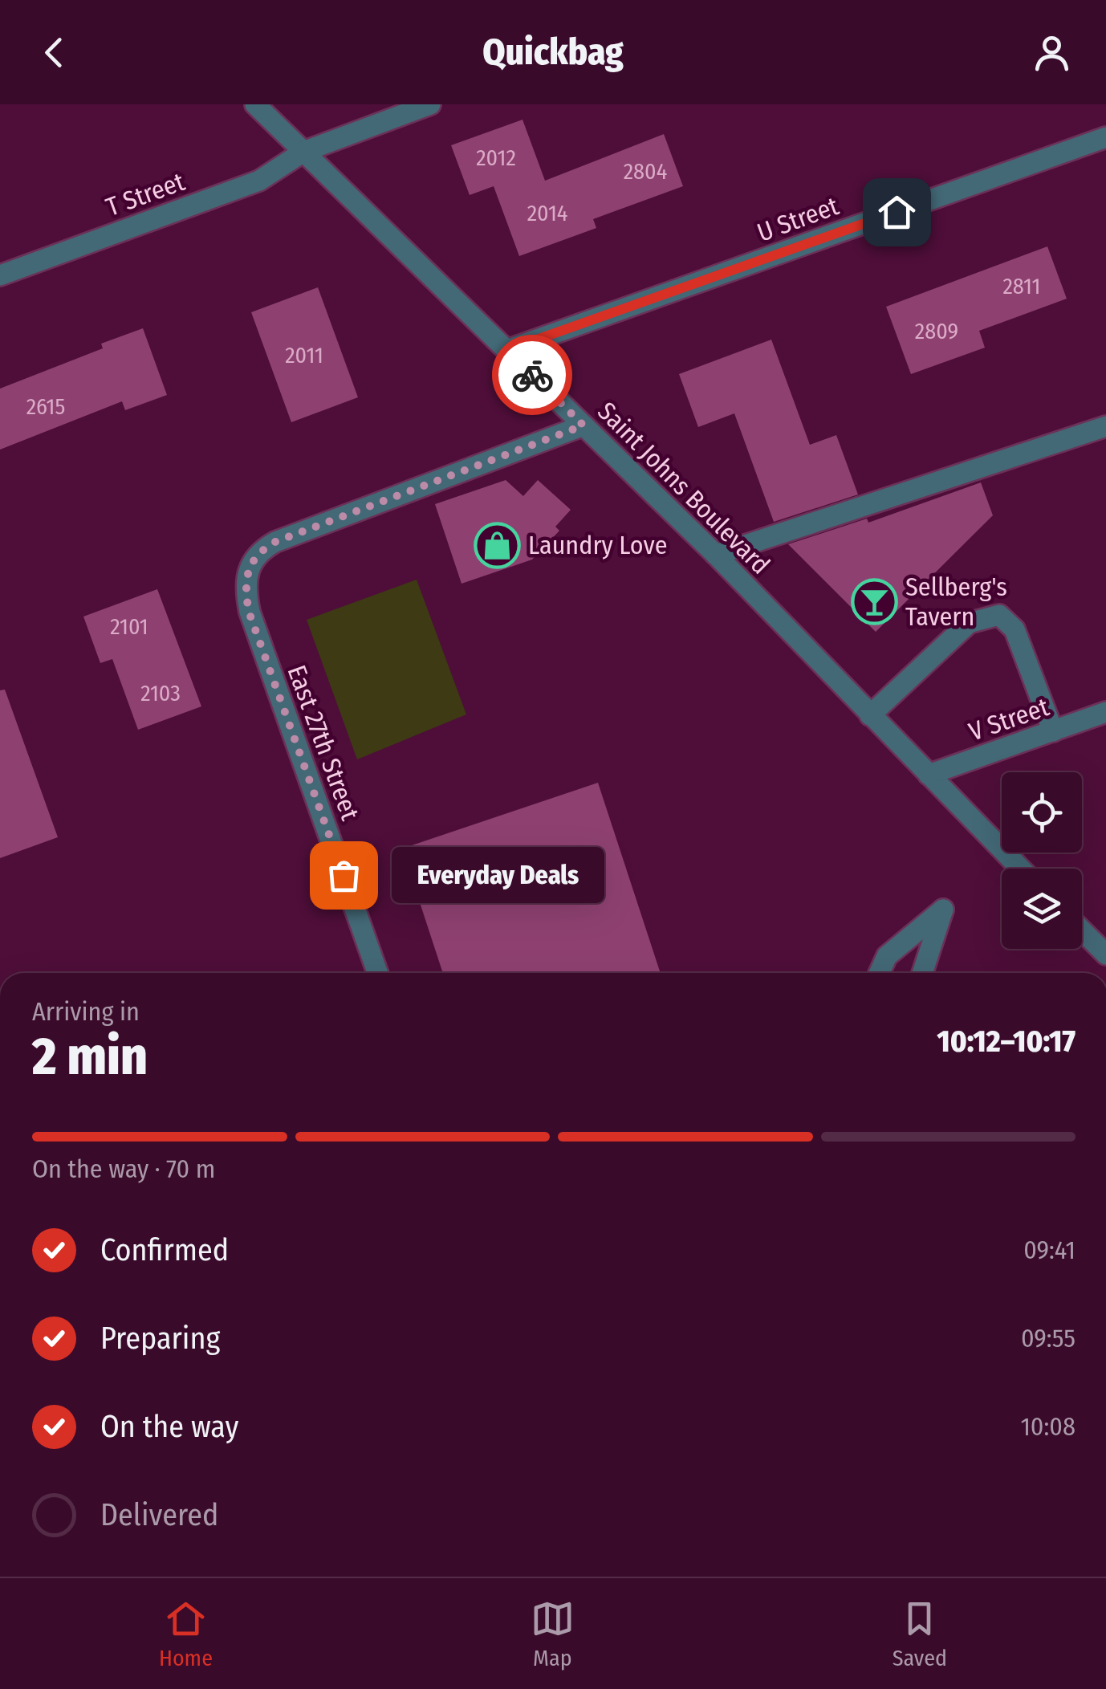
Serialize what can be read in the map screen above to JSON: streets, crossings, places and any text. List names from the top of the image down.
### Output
{
  "streets": {
    "street": [
      "T Street",
      "U Street",
      "Saint Johns Boulevard",
      "V Street",
      "East 27th Street"
    ]
  },
  "crossings": [
    ["T Street", "Saint Johns Boulevard"],
    ["U Street", "Saint Johns Boulevard"],
    ["Saint Johns Boulevard", "V Street"],
    ["Saint Johns Boulevard", "East 27th Street"]
  ],
  "places": {
    "shop": ["Laundry Love"],
    "bar": ["Sellberg's Tavern"],
    "other": ["Everyday Deals"]
  },
  "house_numbers": [
    "2012",
    "2804",
    "2014",
    "2811",
    "2809",
    "2011",
    "2615",
    "2101",
    "2103"
  ],
  "page": {
    "header": "Quickbag",
    "bubble": "Everyday Deals",
    "heading": ["2 min", "Arriving in", "10:12–10:17"],
    "bar": "On the way · 70 m",
    "list": [
      ["Confirmed", "09:41"],
      ["Preparing", "09:55"],
      ["On the way", "10:08"],
      "Delivered"
    ],
    "tabs": ["Home", "Map", "Saved"]
  }
}
